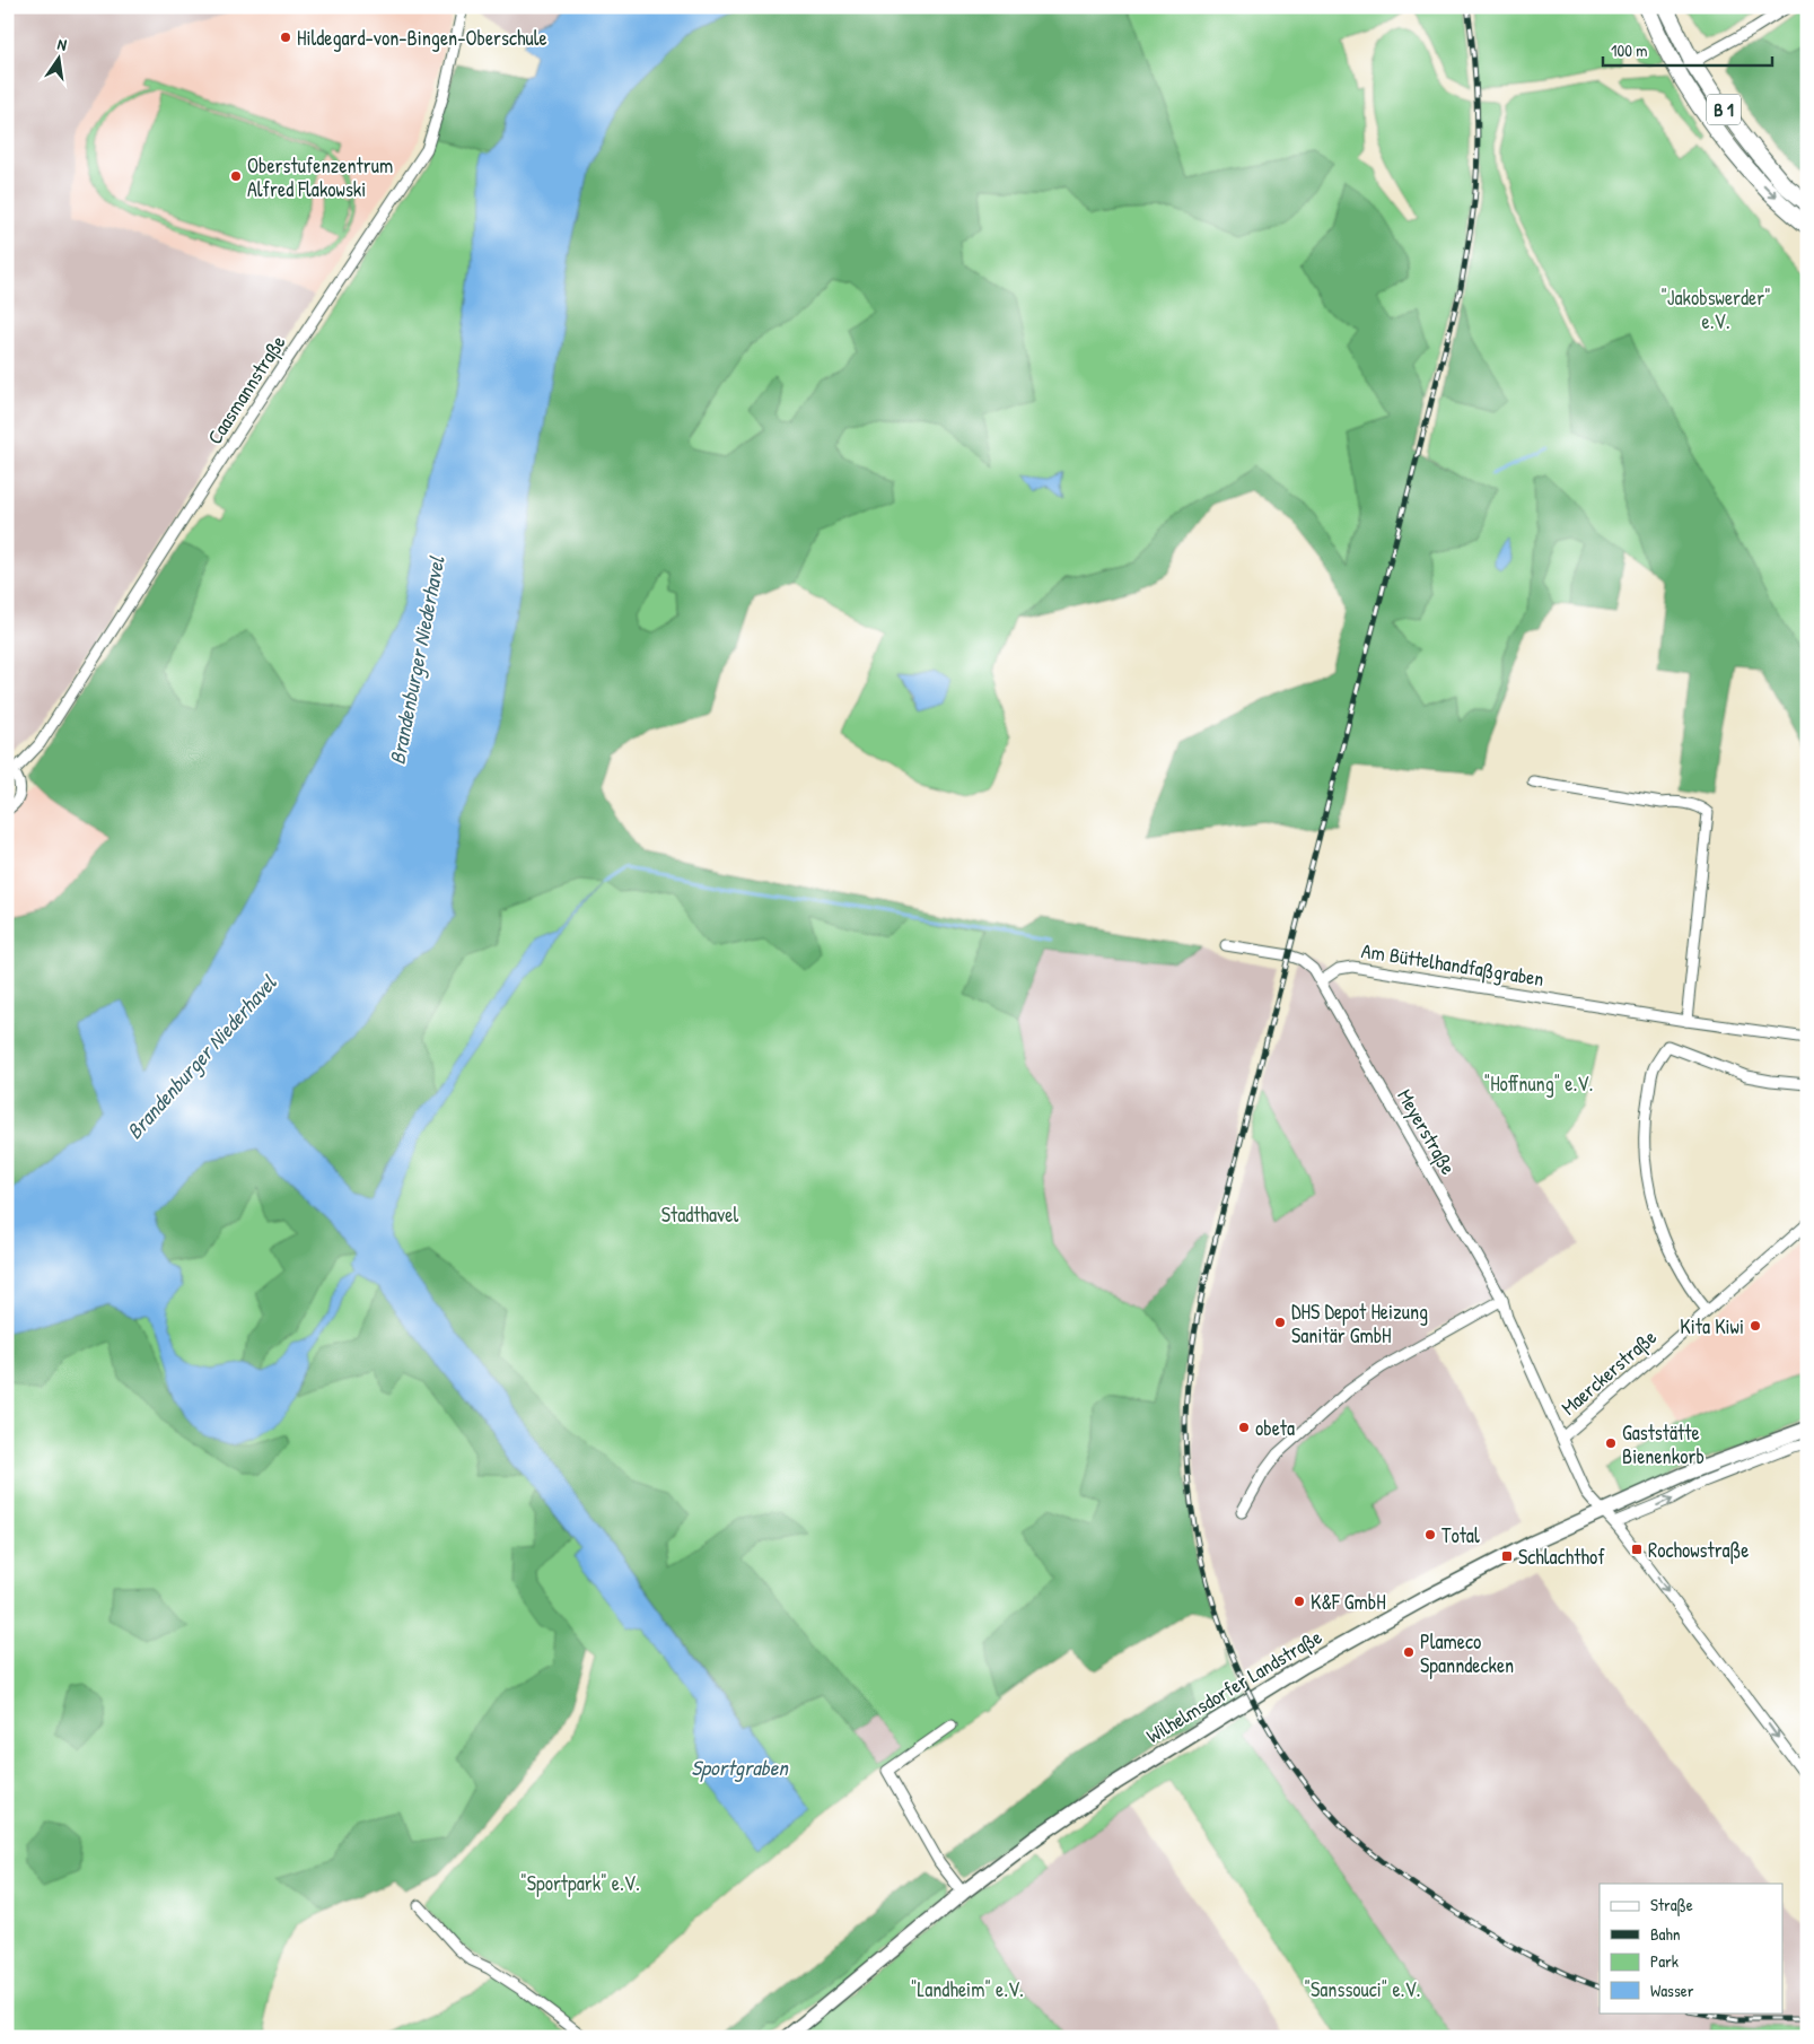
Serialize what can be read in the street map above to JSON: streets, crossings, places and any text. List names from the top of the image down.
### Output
{
  "streets": {
    "main road": ["B 1", "Wilhelmsdorfer Landstraße"],
    "street": [
      "Caasmannstraße",
      "Am Büttelhandfaßgraben",
      "Meyerstraße",
      "Maerckerstraße"
    ]
  },
  "crossings": [
    ["Am Büttelhandfaßgraben", "Meyerstraße"],
    ["Meyerstraße", "Maerckerstraße"],
    ["Meyerstraße", "Wilhelmsdorfer Landstraße"]
  ],
  "water": ["Brandenburger Niederhavel", "Sportgraben"],
  "parks": [
    "\"Jakobswerder\" e.V.",
    "\"Hoffnung\" e.V.",
    "Stadthavel",
    "\"Sportpark\" e.V.",
    "\"Landheim\" e.V.",
    "\"Sanssouci\" e.V."
  ],
  "places": {
    "other": [
      "Hildegard-von-Bingen-Oberschule",
      "Oberstufenzentrum Alfred Flakowski",
      "DHS Depot Heizung Sanitär GmbH",
      "Kita Kiwi",
      "obeta",
      "Gaststätte Bienenkorb",
      "Total",
      "K&F GmbH",
      "Plameco Spanndecken"
    ],
    "transit": ["Rochowstraße", "Schlachthof"]
  },
  "legend": [
    "Straße",
    "Bahn",
    "Park",
    "Wasser"
  ],
  "scale_bar": "100 m",
  "north": "top"
}
